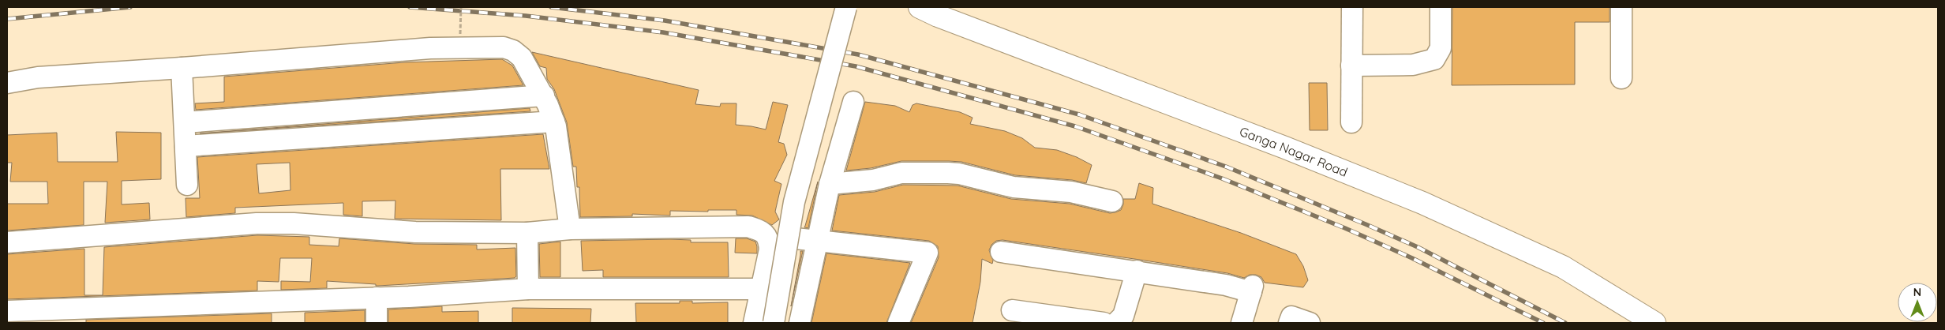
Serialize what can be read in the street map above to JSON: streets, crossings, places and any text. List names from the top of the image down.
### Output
{
  "streets": {
    "main road": ["Ganga Nagar Road"]
  },
  "north": "top"
}
